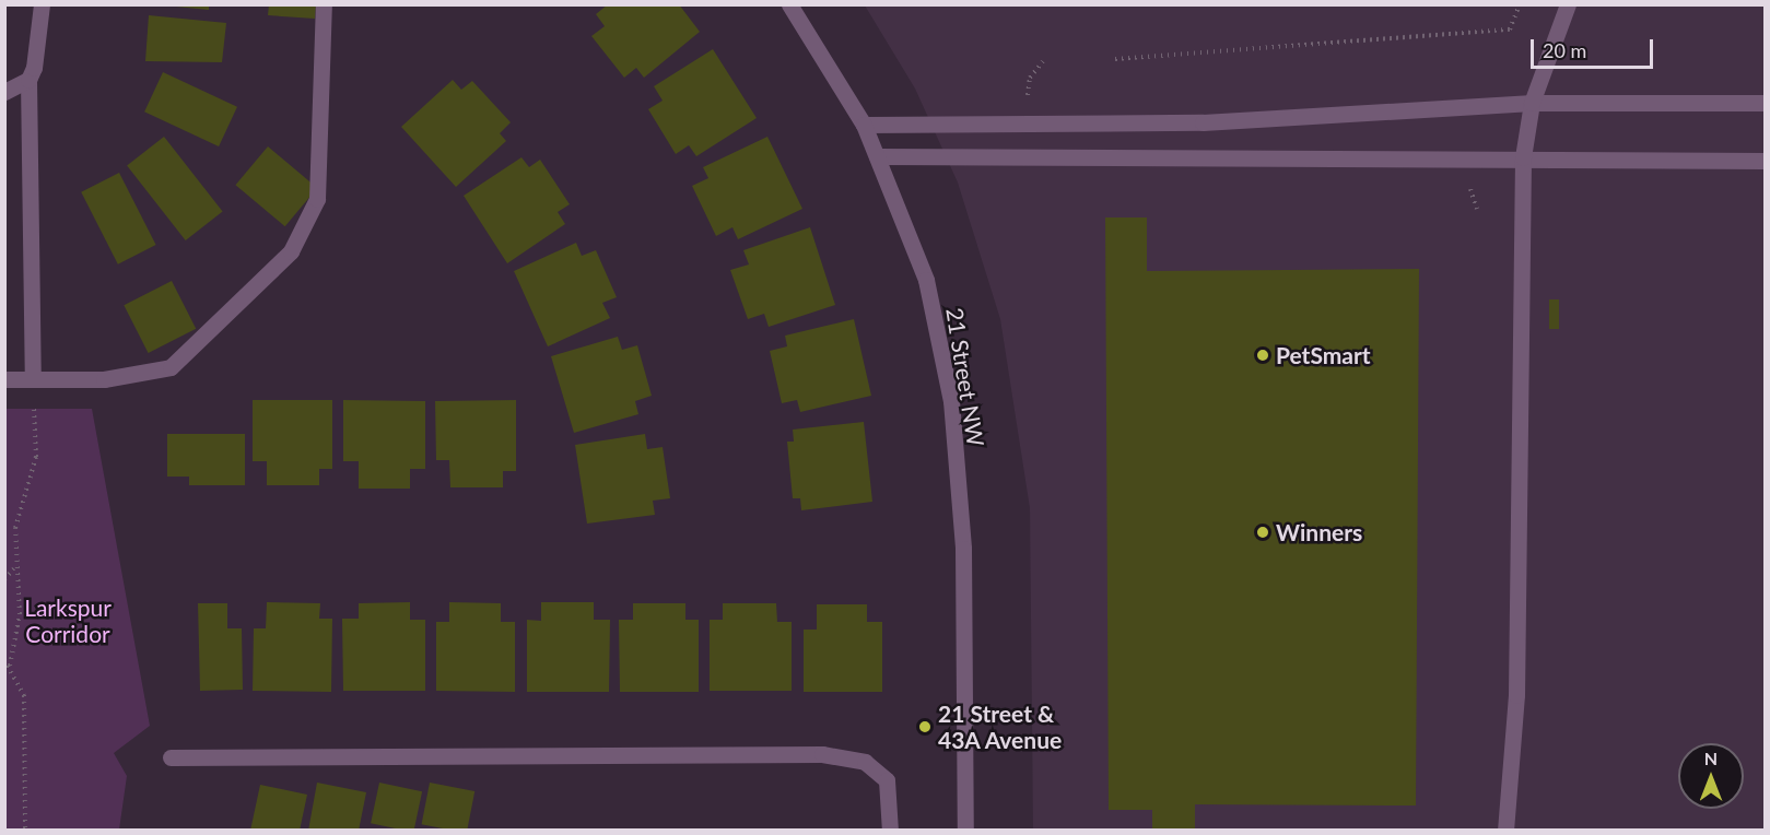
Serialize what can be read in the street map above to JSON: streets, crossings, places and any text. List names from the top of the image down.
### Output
{
  "streets": {
    "street": ["21 Street NW"]
  },
  "parks": ["Larkspur Corridor"],
  "places": ["PetSmart", "Winners", "21 Street & 43A Avenue"],
  "scale_bar": "20 m",
  "north": "top"
}
